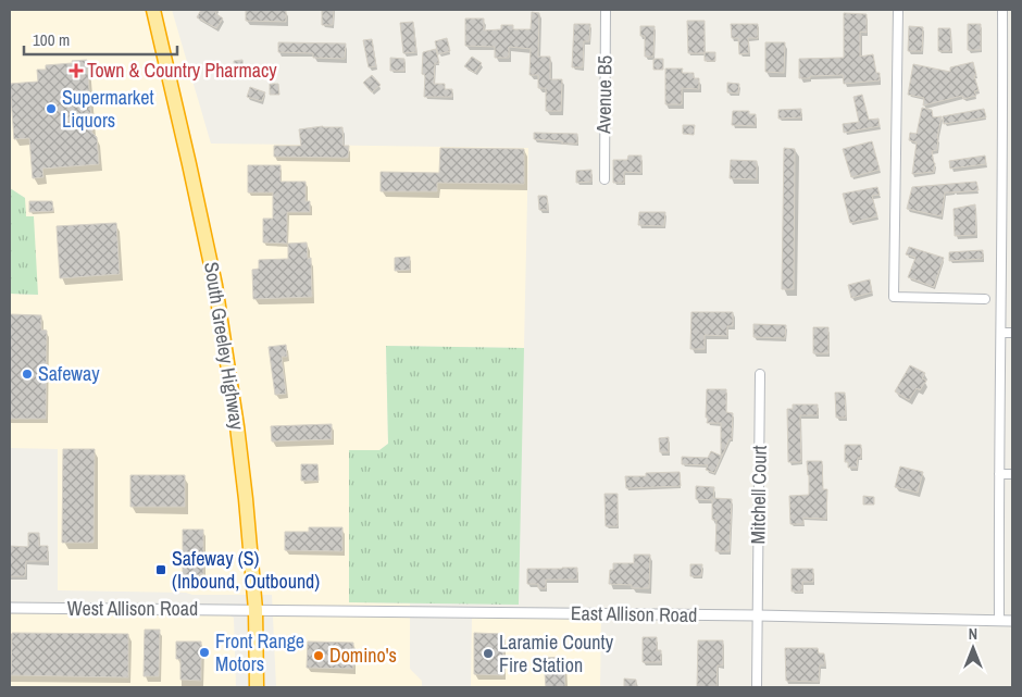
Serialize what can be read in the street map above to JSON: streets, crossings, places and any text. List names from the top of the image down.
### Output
{
  "streets": {
    "highway": ["South Greeley Highway"],
    "street": [
      "Avenue B5",
      "Mitchell Court",
      "West Allison Road",
      "East Allison Road"
    ]
  },
  "crossings": [
    ["South Greeley Highway", "West Allison Road"],
    ["South Greeley Highway", "East Allison Road"],
    ["Mitchell Court", "East Allison Road"],
    ["West Allison Road", "East Allison Road"]
  ],
  "places": {
    "health": ["Town & Country Pharmacy"],
    "other": [
      "Supermarket Liquors",
      "Safeway",
      "Front Range Motors",
      "Laramie County Fire Station",
      "Domino's"
    ],
    "transit": ["Safeway (S) (Inbound, Outbound)"]
  },
  "scale_bar": "100 m",
  "north": "top"
}
